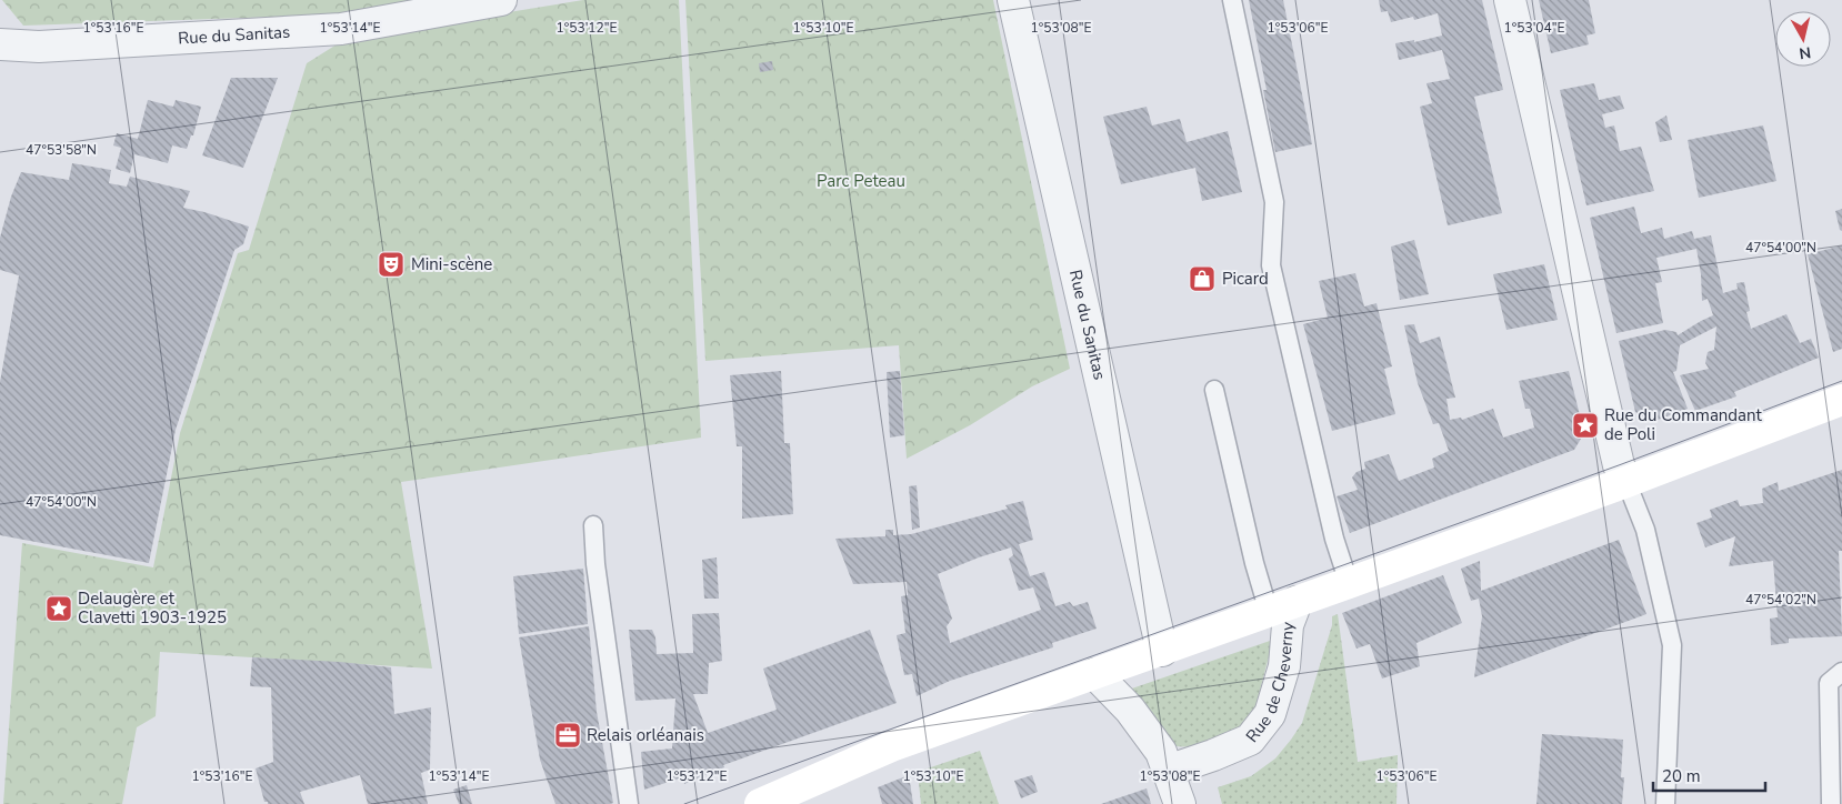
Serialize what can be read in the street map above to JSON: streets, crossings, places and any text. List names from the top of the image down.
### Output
{
  "streets": {
    "street": ["Rue du Sanitas", "Rue de Cheverny"]
  },
  "parks": ["Parc Peteau"],
  "places": {
    "theatre": ["Mini-scène"],
    "shop": ["Picard"],
    "place": ["Rue du Commandant de Poli", "Delaugère et Clavetti 1903-1925"],
    "office": ["Relais orléanais"]
  },
  "scale_bar": "20 m",
  "north": "bottom",
  "coordinates": [
    "1°53'16\"E",
    "1°53'14\"E",
    "1°53'12\"E",
    "1°53'10\"E",
    "1°53'08\"E",
    "1°53'06\"E",
    "1°53'04\"E",
    "47°53'58\"N",
    "47°54'00\"N",
    "47°54'02\"N"
  ]
}
